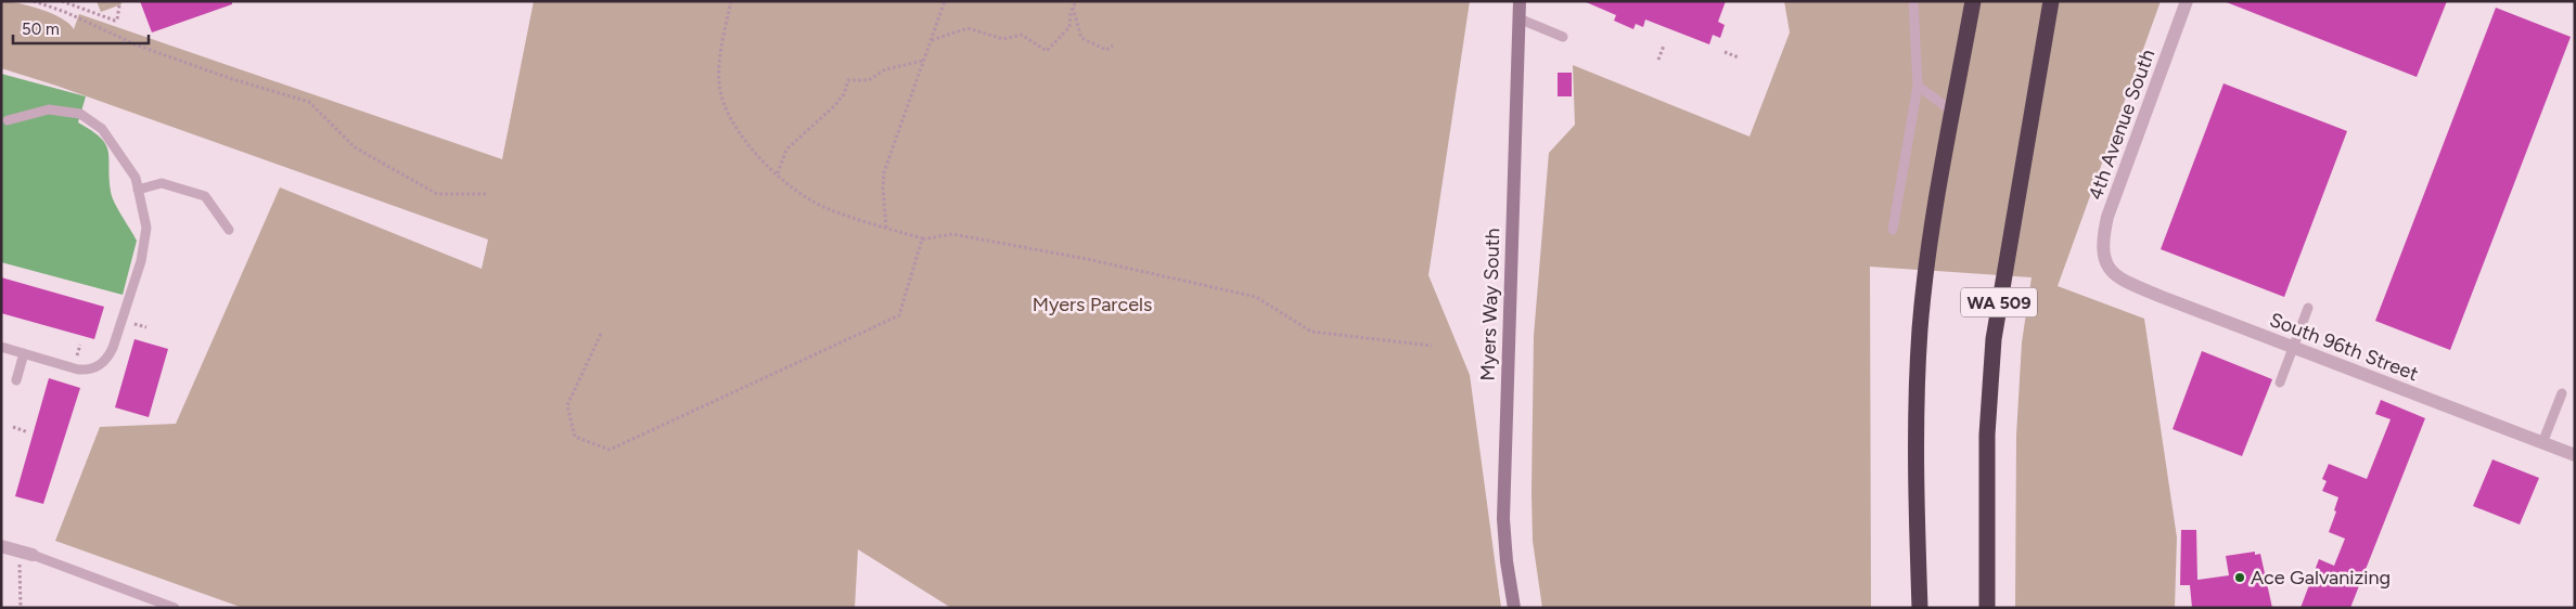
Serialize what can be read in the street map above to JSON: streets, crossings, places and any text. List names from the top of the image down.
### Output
{
  "streets": {
    "highway": ["WA 509"],
    "main road": ["Myers Way South"],
    "street": ["4th Avenue South", "South 96th Street"]
  },
  "crossings": [
    ["4th Avenue South", "South 96th Street"]
  ],
  "parks": ["Myers Parcels"],
  "places": ["Ace Galvanizing"],
  "scale_bar": "50 m"
}
